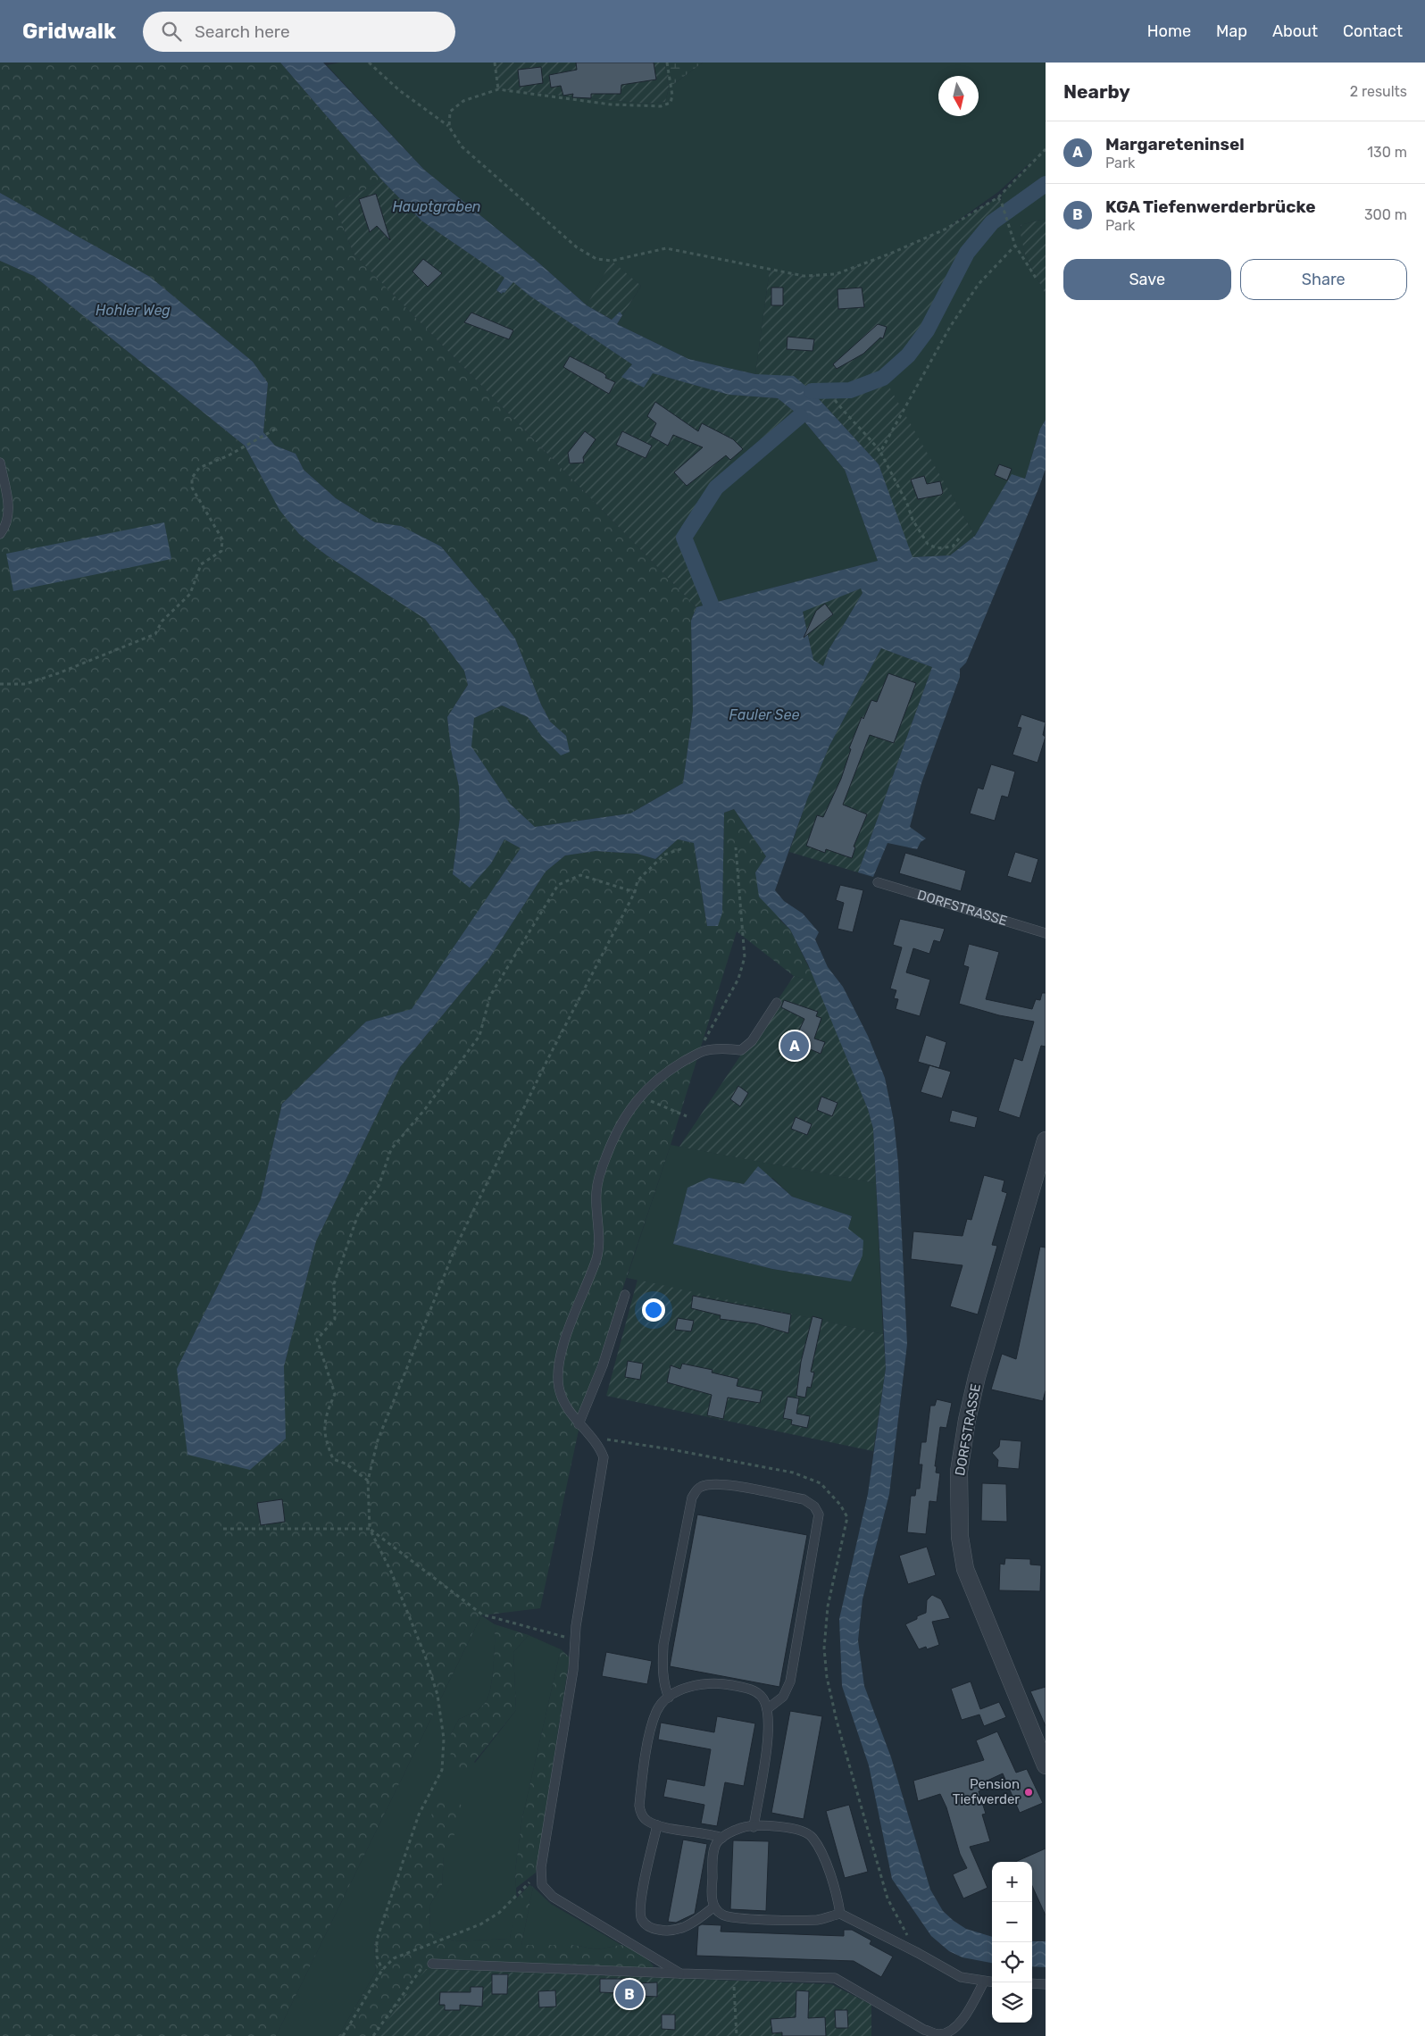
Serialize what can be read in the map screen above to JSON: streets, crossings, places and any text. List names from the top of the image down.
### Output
{
  "streets": {
    "street": ["DORFSTRASSE"]
  },
  "water": ["Hauptgraben", "Hohler Weg", "Fauler See"],
  "places": ["Pension Tiefwerder"],
  "north": "bottom",
  "page": {
    "header": "Gridwalk",
    "search": "Search here",
    "nav": [
      "Home",
      "Map",
      "About",
      "Contact"
    ],
    "heading": ["Nearby", "2 results"],
    "list": [
      {
        "mark": "A",
        "name": "Margareteninsel",
        "note": "Park",
        "value": "130 m"
      },
      {
        "mark": "B",
        "name": "KGA Tiefenwerderbrücke",
        "note": "Park",
        "value": "300 m"
      }
    ],
    "buttons": ["Save", "Share"],
    "pins": ["A", "B"],
    "map_buttons": ["+", "−"]
  }
}
